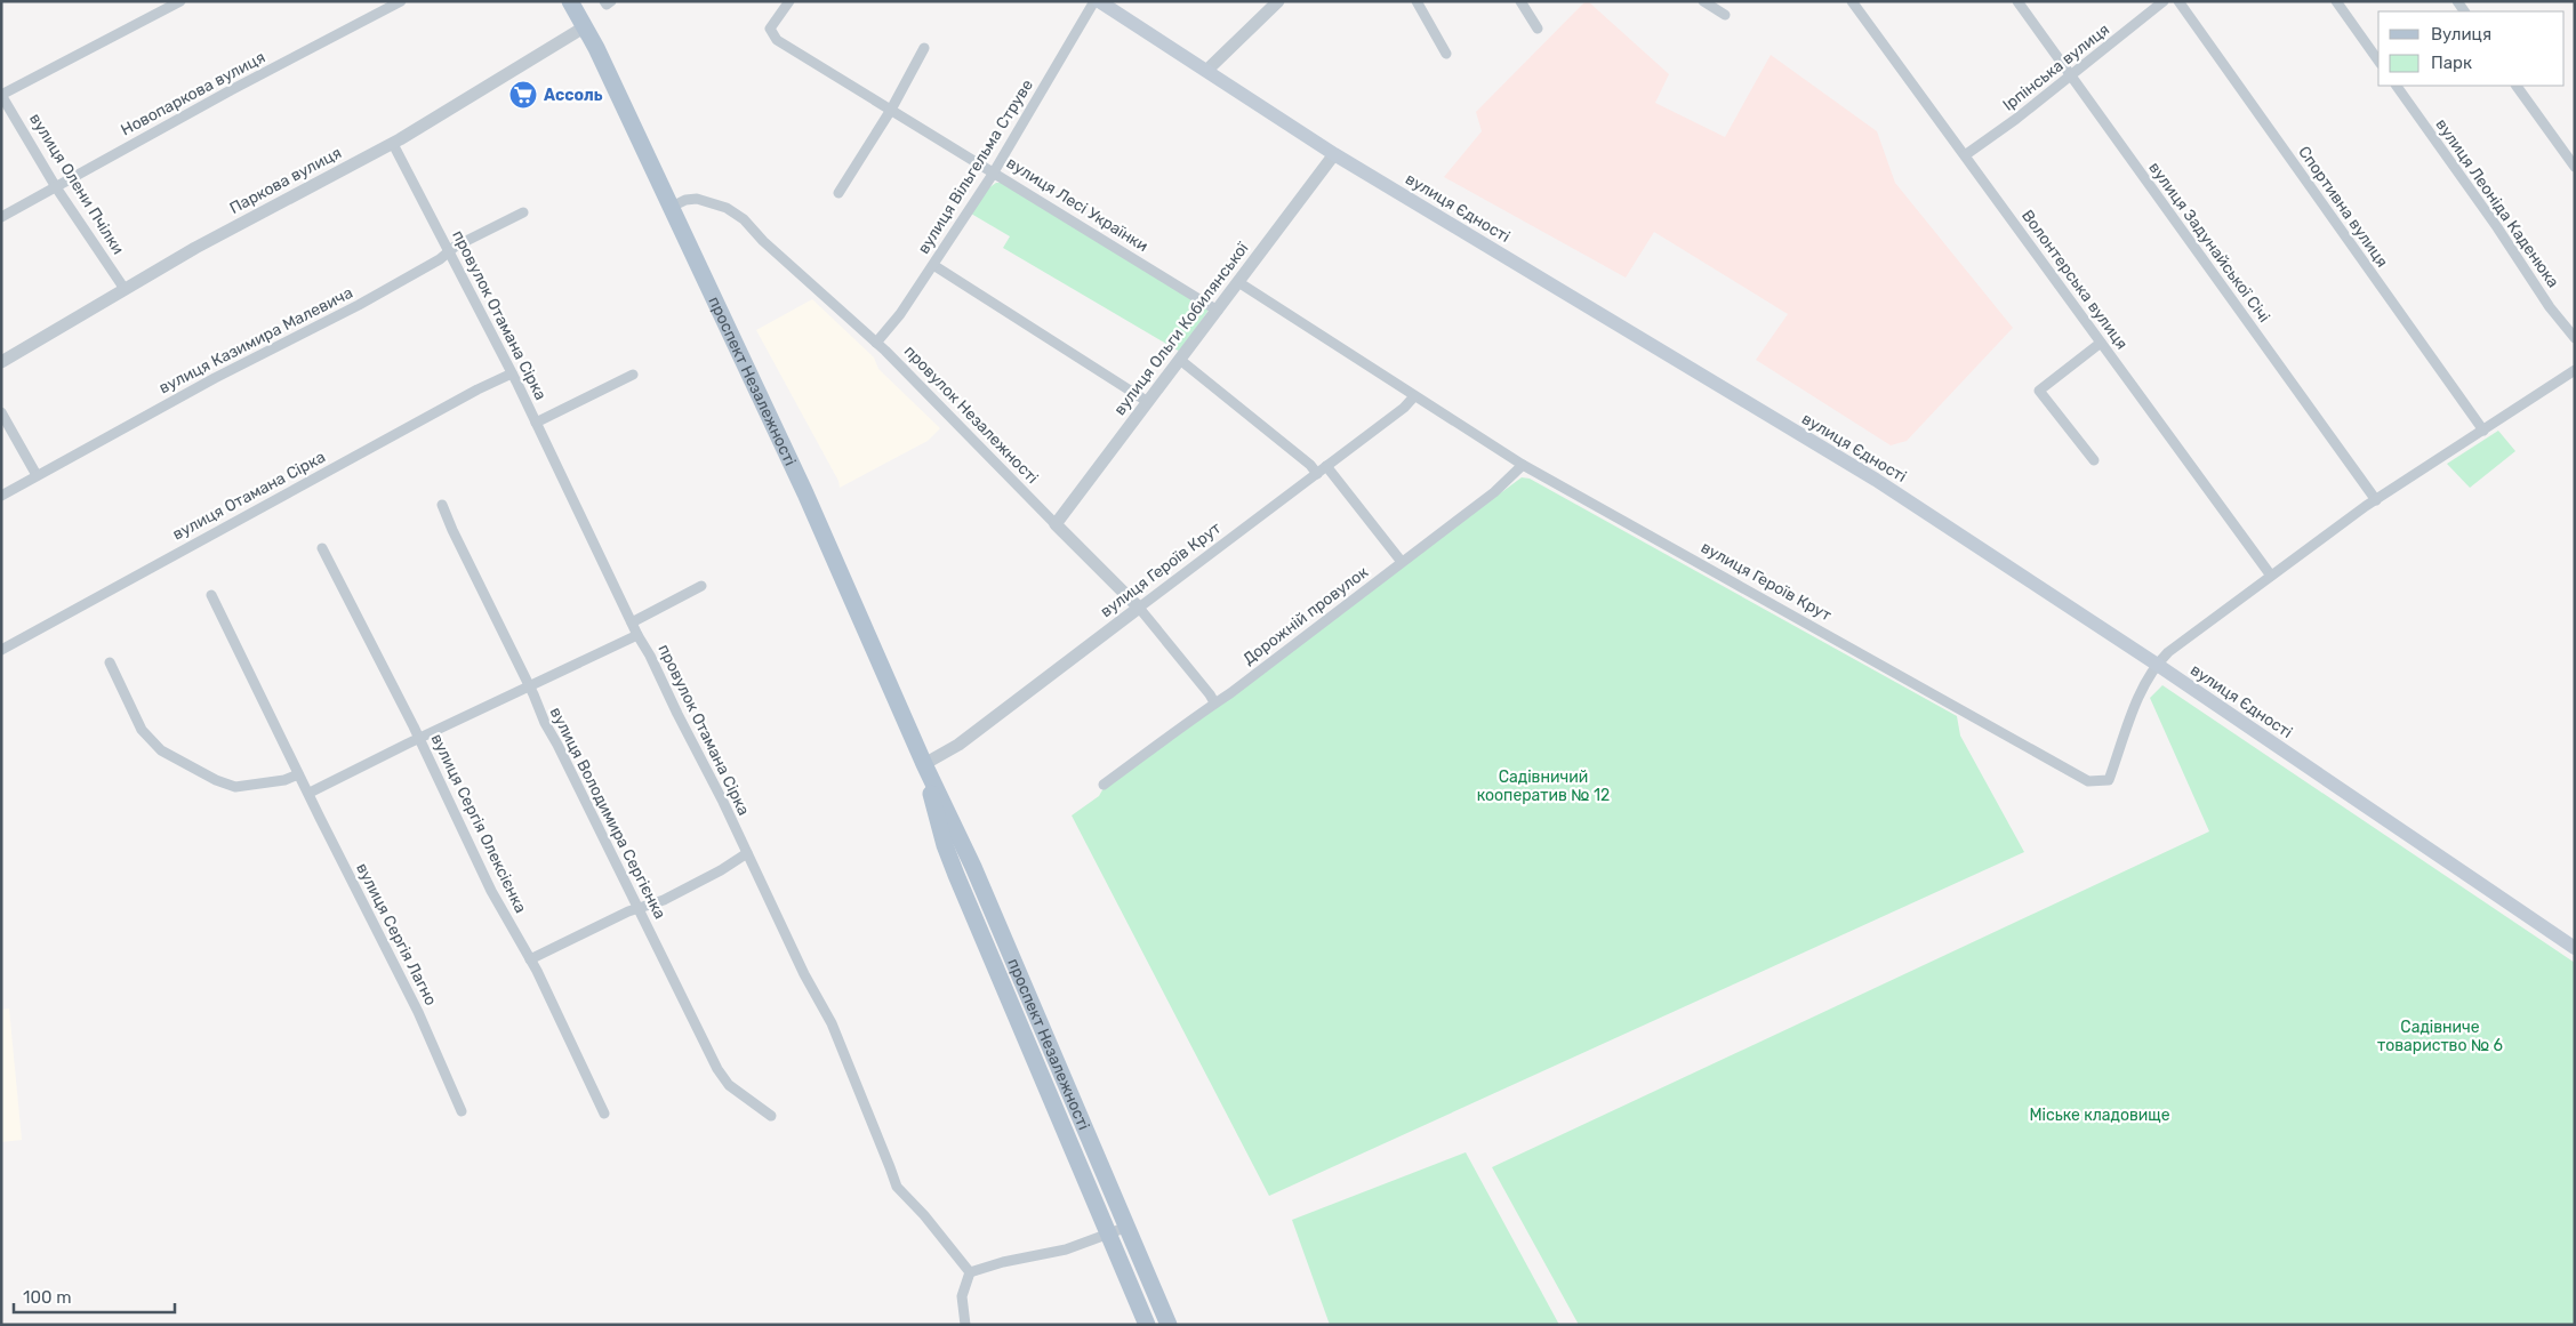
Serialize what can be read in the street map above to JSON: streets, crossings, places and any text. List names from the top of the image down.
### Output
{
  "streets": {
    "main road": ["вулиця Єдності", "проспект Незалежності"],
    "street": [
      "Ірпінська вулиця",
      "Новопаркова вулиця",
      "вулиця Вільгельма Струве",
      "Паркова вулиця",
      "вулиця Олени Пчілки",
      "вулиця Леоніда Каденюка",
      "вулиця Лесі Українки",
      "Спортивна вулиця",
      "вулиця Задунайської Січі",
      "Волонтерська вулиця",
      "провулок Отамана Сірка",
      "вулиця Ольги Кобилянської",
      "вулиця Казимира Малевича",
      "провулок Незалежності",
      "вулиця Отамана Сірка",
      "вулиця Героїв Крут",
      "Дорожній провулок",
      "вулиця Володимира Сергієнка",
      "вулиця Сергія Олексієнка",
      "вулиця Сергія Лагно"
    ]
  },
  "crossings": [
    ["Ірпінська вулиця", "вулиця Задунайської Січі"],
    ["Ірпінська вулиця", "Волонтерська вулиця"],
    ["Новопаркова вулиця", "вулиця Олени Пчілки"],
    ["вулиця Вільгельма Струве", "вулиця Лесі Українки"],
    ["вулиця Вільгельма Струве", "провулок Незалежності"],
    ["Паркова вулиця", "вулиця Олени Пчілки"],
    ["Паркова вулиця", "провулок Отамана Сірка"],
    ["Паркова вулиця", "проспект Незалежності"],
    ["вулиця Лесі Українки", "вулиця Ольги Кобилянської"],
    ["вулиця Єдності", "вулиця Ольги Кобилянської"],
    ["вулиця Єдності", "вулиця Героїв Крут"],
    ["провулок Отамана Сірка", "вулиця Казимира Малевича"],
    ["провулок Отамана Сірка", "вулиця Отамана Сірка"],
    ["вулиця Ольги Кобилянської", "провулок Незалежності"],
    ["вулиця Ольги Кобилянської", "вулиця Героїв Крут"],
    ["проспект Незалежності", "провулок Незалежності"],
    ["проспект Незалежності", "вулиця Героїв Крут"],
    ["провулок Незалежності", "вулиця Героїв Крут"],
    ["провулок Незалежності", "Дорожній провулок"],
    ["вулиця Героїв Крут", "Дорожній провулок"]
  ],
  "parks": ["Садівничий кооператив № 12", "Садівниче товариство № 6", "Міське кладовище"],
  "places": {
    "supermarket": ["Ассоль"]
  },
  "legend": ["Вулиця", "Парк"],
  "scale_bar": "100 m"
}
